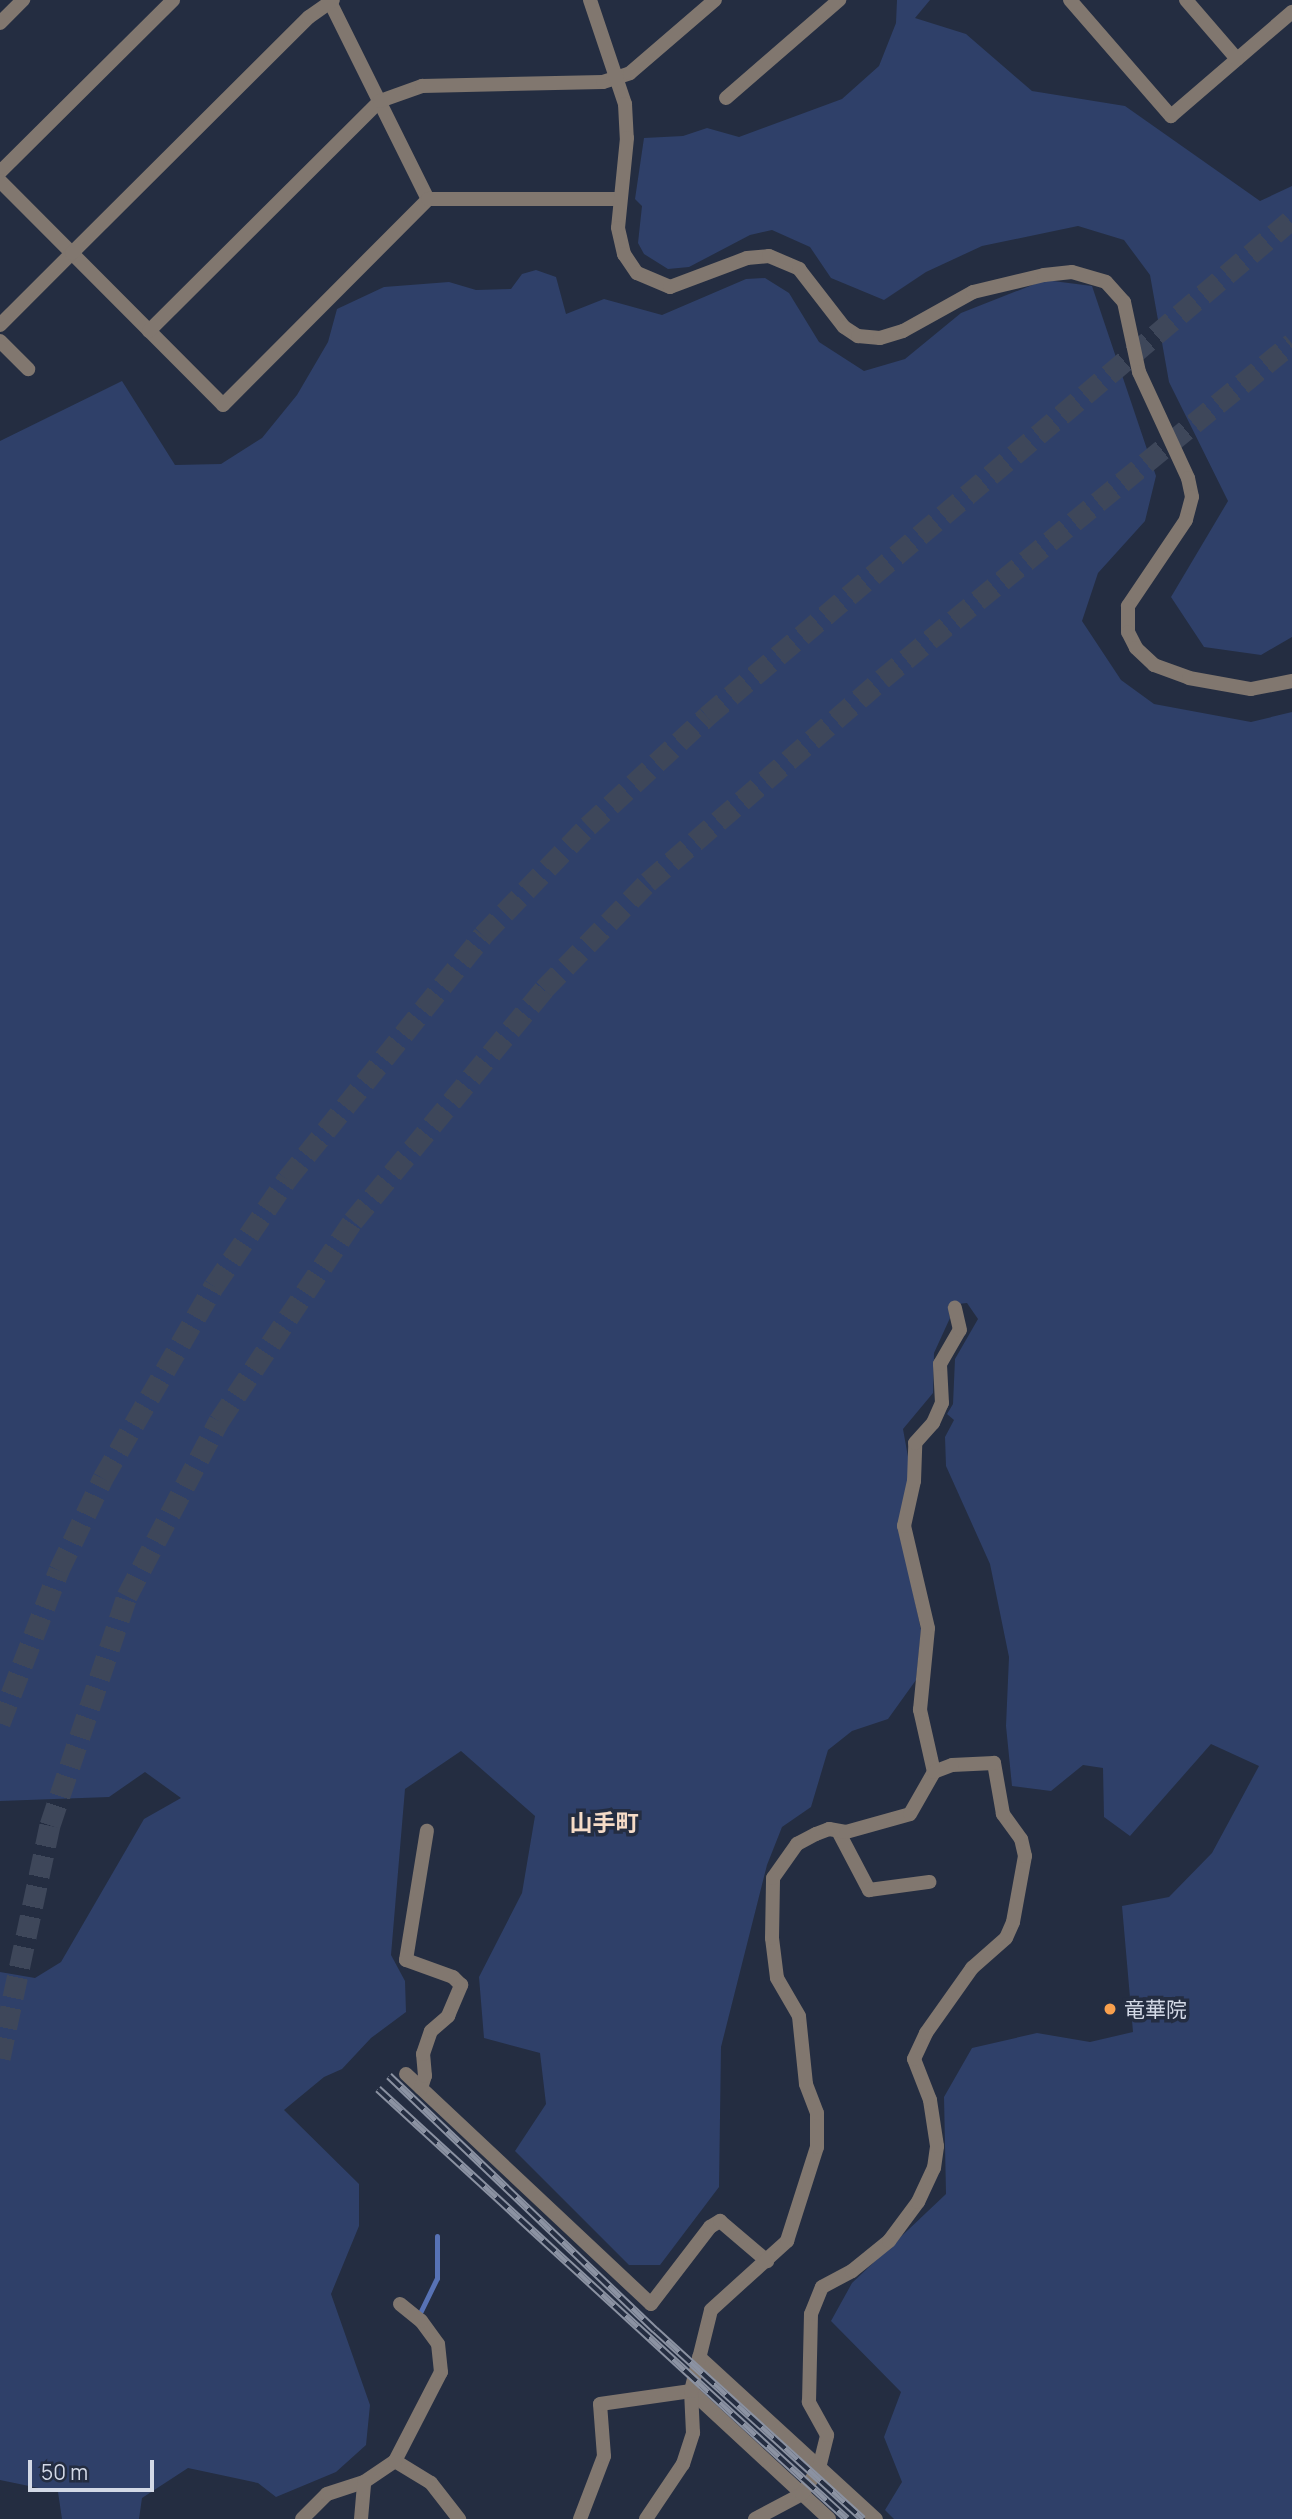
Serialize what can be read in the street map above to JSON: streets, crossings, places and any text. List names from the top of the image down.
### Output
{
  "districts": ["山手町"],
  "places": ["竜華院"],
  "scale_bar": "50 m"
}
